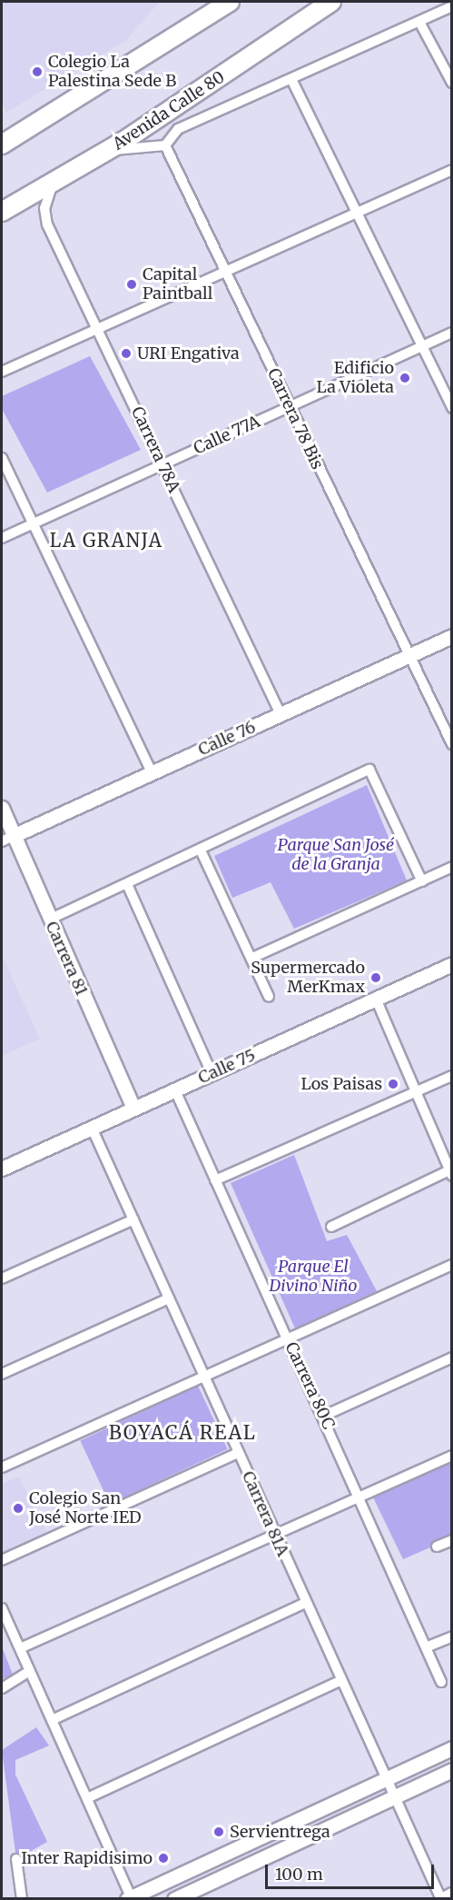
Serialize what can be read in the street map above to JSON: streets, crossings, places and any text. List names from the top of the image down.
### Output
{
  "streets": {
    "highway": ["Avenida Calle 80"],
    "street": [
      "Carrera 78 Bis",
      "Calle 77A",
      "Carrera 78A",
      "Calle 76",
      "Carrera 81",
      "Calle 75",
      "Carrera 80C",
      "Carrera 81A"
    ]
  },
  "crossings": [
    ["Avenida Calle 80", "Carrera 78A"],
    ["Carrera 78 Bis", "Calle 77A"],
    ["Carrera 78 Bis", "Calle 76"],
    ["Calle 77A", "Carrera 78A"],
    ["Carrera 78A", "Calle 76"],
    ["Calle 76", "Carrera 81"],
    ["Carrera 81", "Calle 75"],
    ["Calle 75", "Carrera 80C"],
    ["Calle 75", "Carrera 81A"]
  ],
  "districts": ["LA GRANJA", "BOYACÁ REAL"],
  "parks": ["Parque San José de la Granja", "Parque El Divino Niño"],
  "places": [
    "Colegio La Palestina Sede B",
    "Capital Paintball",
    "URI Engativa",
    "Edificio La Violeta",
    "Supermercado MerKmax",
    "Los Paisas",
    "Colegio San José Norte IED",
    "Servientrega",
    "Inter Rapidisimo"
  ],
  "scale_bar": "100 m"
}
